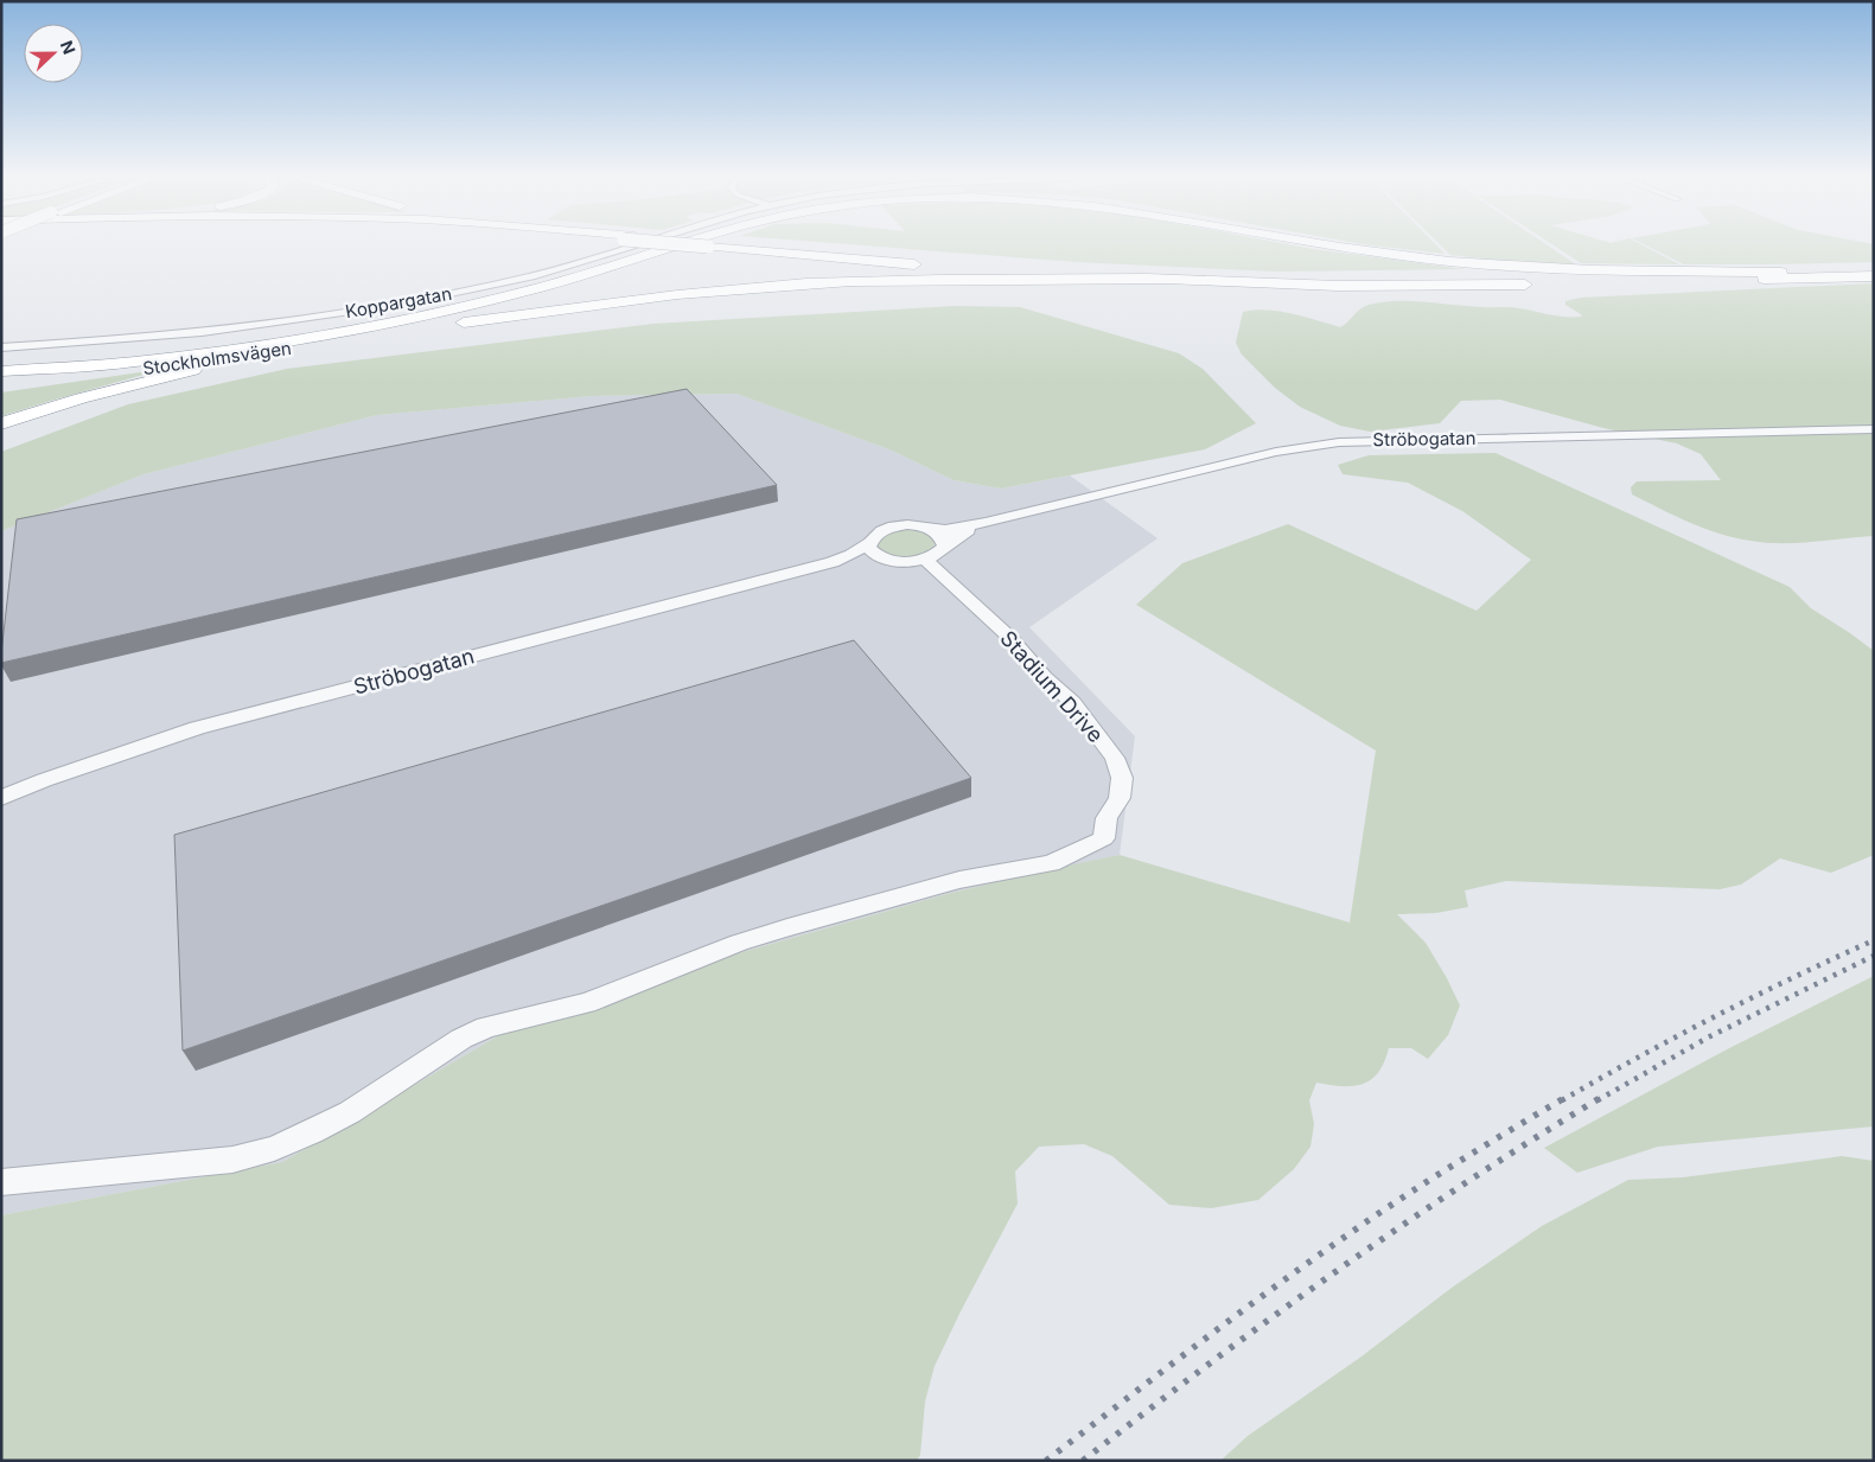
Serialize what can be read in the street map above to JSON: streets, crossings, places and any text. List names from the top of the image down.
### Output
{
  "streets": {
    "highway": ["Stockholmsvägen"],
    "street": ["Koppargatan", "Ströbogatan", "Stadium Drive"]
  },
  "crossings": [
    ["Ströbogatan", "Stadium Drive"]
  ],
  "north": "right"
}
